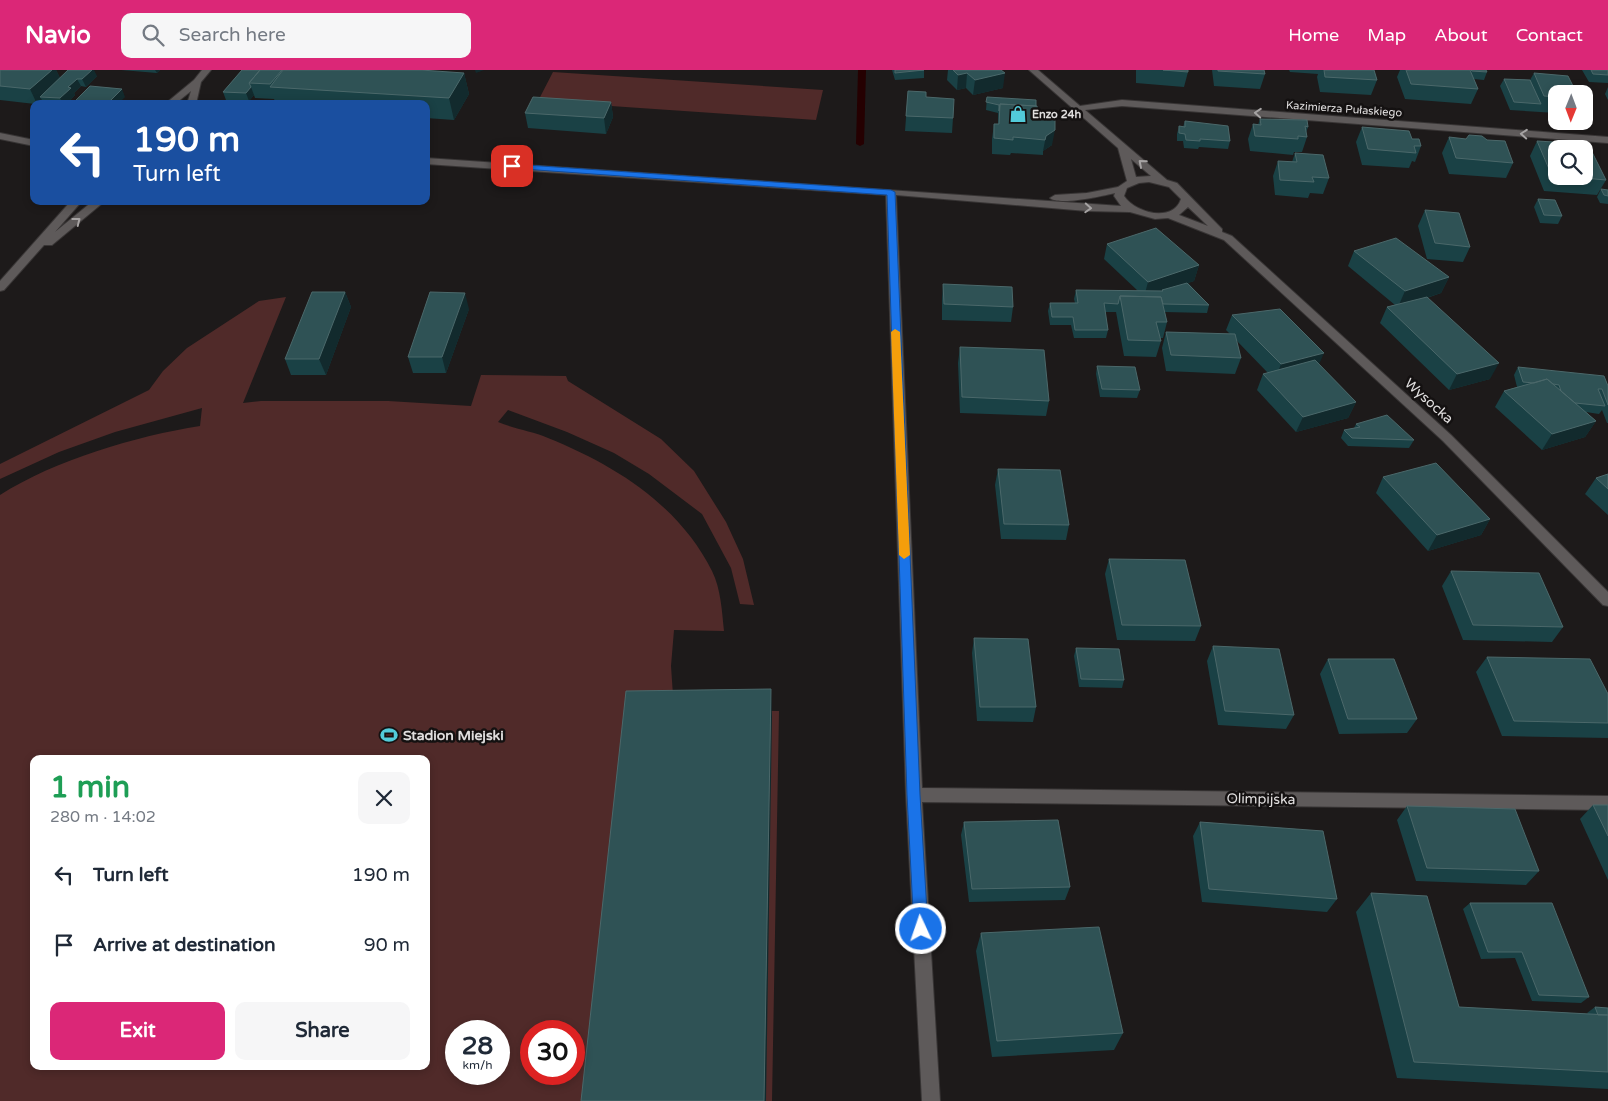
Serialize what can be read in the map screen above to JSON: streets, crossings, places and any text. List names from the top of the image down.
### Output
{
  "streets": {
    "street": ["Kazimierza Pułaskiego", "Wysocka", "Olimpijska"]
  },
  "one_way": ["Kazimierza Pułaskiego"],
  "places": {
    "shop": ["Enzo 24h"],
    "sports": ["Stadion Miejski"]
  },
  "north": "bottom",
  "page": {
    "header": "Navio",
    "search": "Search here",
    "nav": [
      "Home",
      "Map",
      "About",
      "Contact"
    ],
    "turn": ["190 m", "Turn left"],
    "heading": ["1 min", "280 m · 14:02"],
    "list": [
      {
        "name": "Turn left",
        "value": "190 m"
      },
      {
        "name": "Arrive at destination",
        "value": "90 m"
      }
    ],
    "buttons": ["Exit", "Share"],
    "speed": "28 km/h",
    "limit": "30"
  }
}
